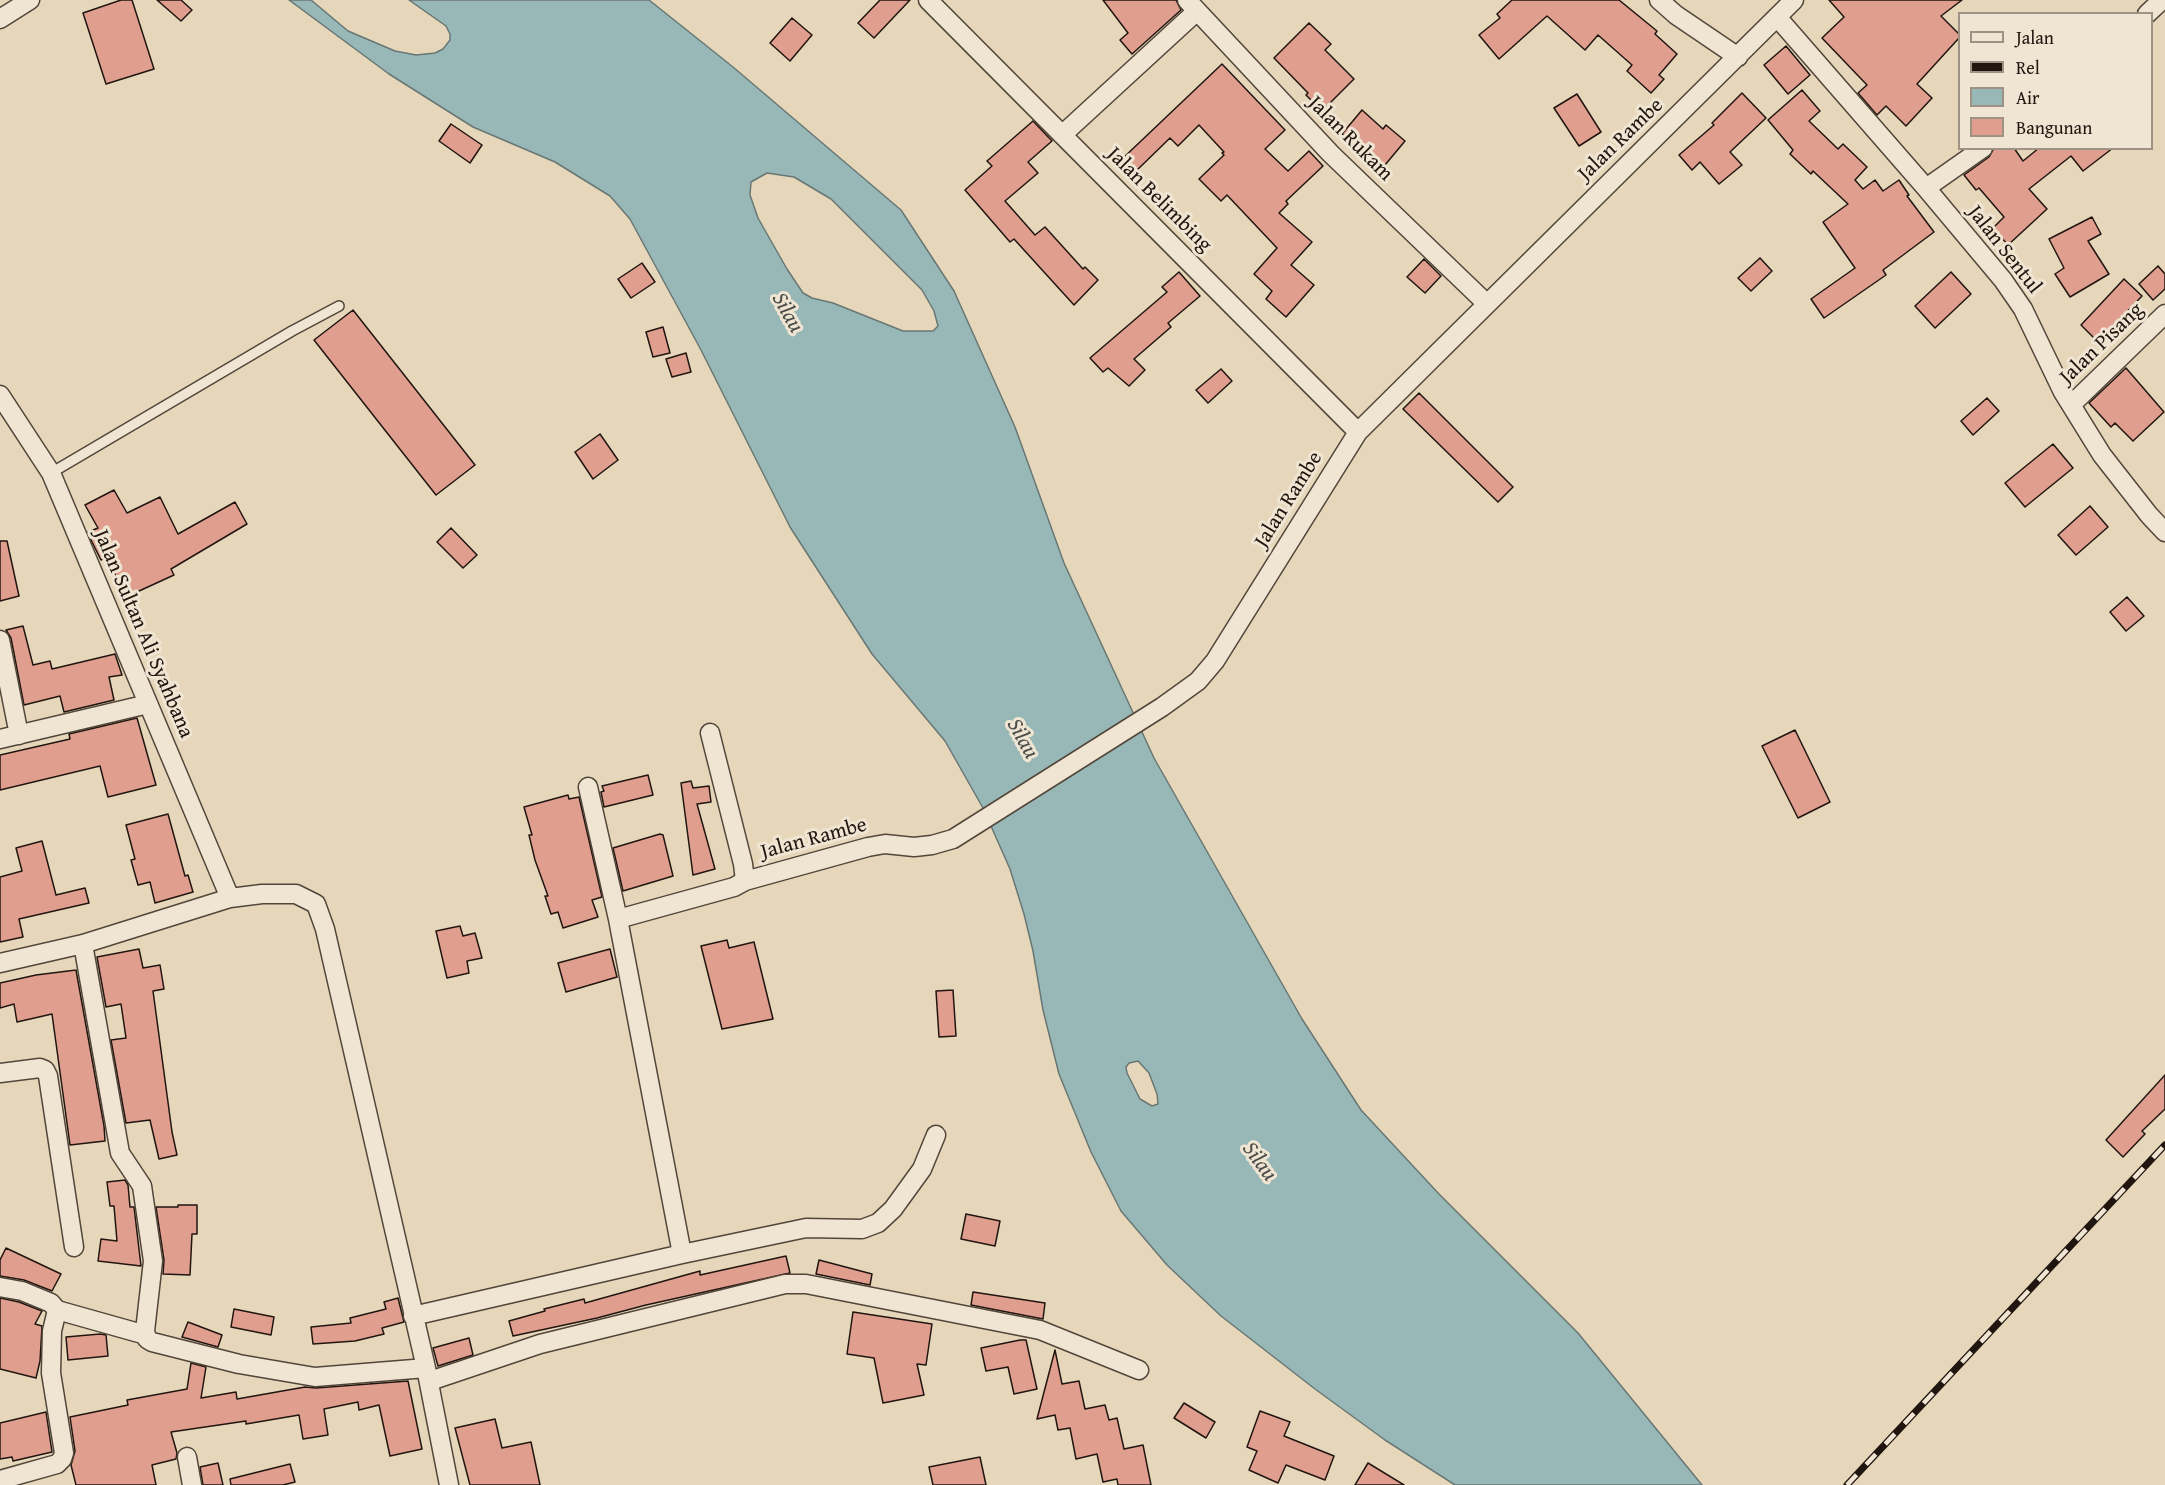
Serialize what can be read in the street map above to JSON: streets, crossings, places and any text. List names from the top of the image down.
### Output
{
  "streets": {
    "street": [
      "Jalan Rukam",
      "Jalan Rambe",
      "Jalan Belimbing",
      "Jalan Sentul",
      "Jalan Pisang",
      "Jalan Sultan Ali Syahbana"
    ]
  },
  "crossings": [
    ["Jalan Rukam", "Jalan Rambe"],
    ["Jalan Rambe", "Jalan Belimbing"],
    ["Jalan Rambe", "Jalan Sentul"],
    ["Jalan Sentul", "Jalan Pisang"]
  ],
  "water": ["Silau"],
  "legend": [
    "Jalan",
    "Rel",
    "Air",
    "Bangunan"
  ]
}
